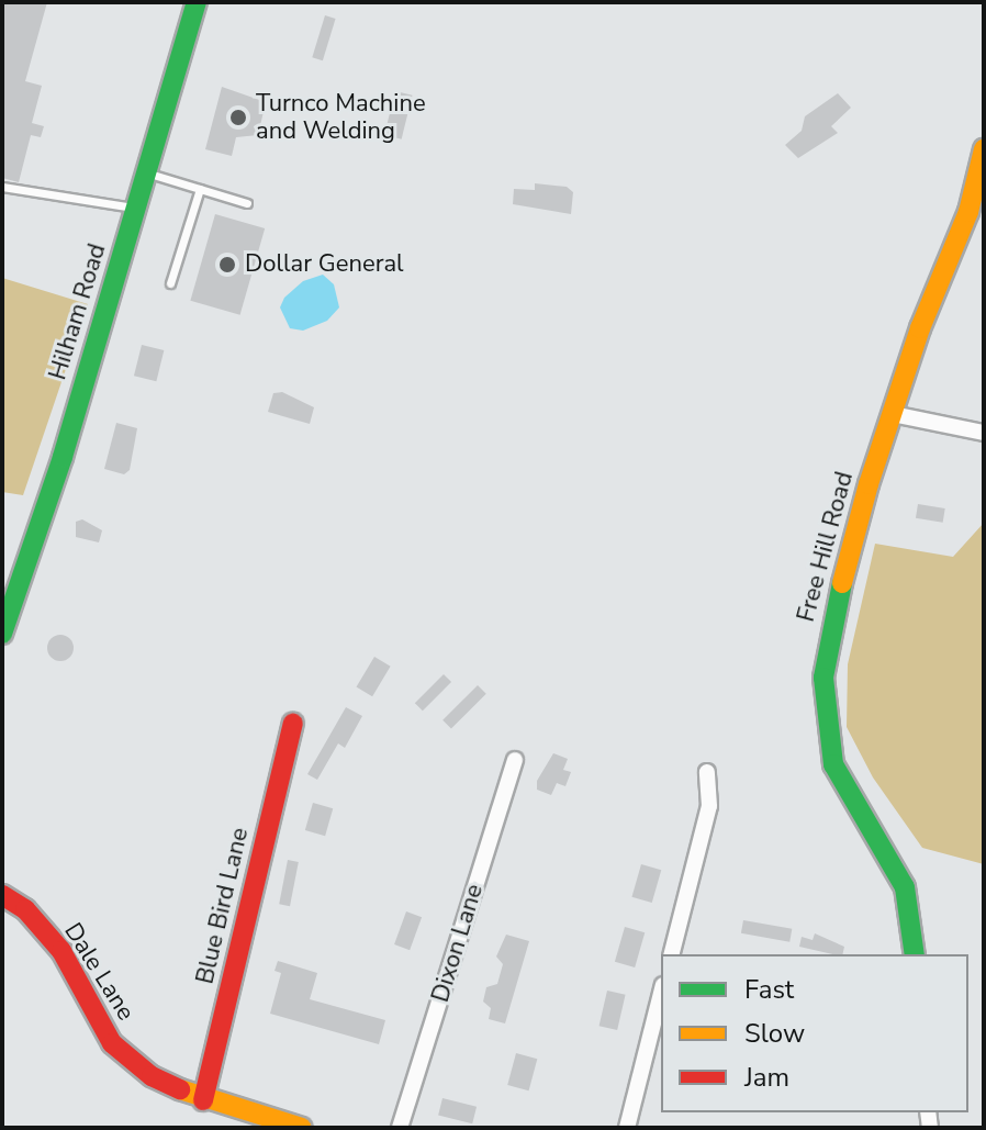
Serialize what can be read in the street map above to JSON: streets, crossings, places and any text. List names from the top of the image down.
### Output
{
  "streets": {
    "street": [
      "Hilham Road",
      "Free Hill Road",
      "Blue Bird Lane",
      "Dixon Lane",
      "Dale Lane"
    ]
  },
  "crossings": [
    ["Blue Bird Lane", "Dale Lane"]
  ],
  "places": ["Turnco Machine and Welding", "Dollar General"],
  "legend": ["Fast", "Slow", "Jam"]
}
